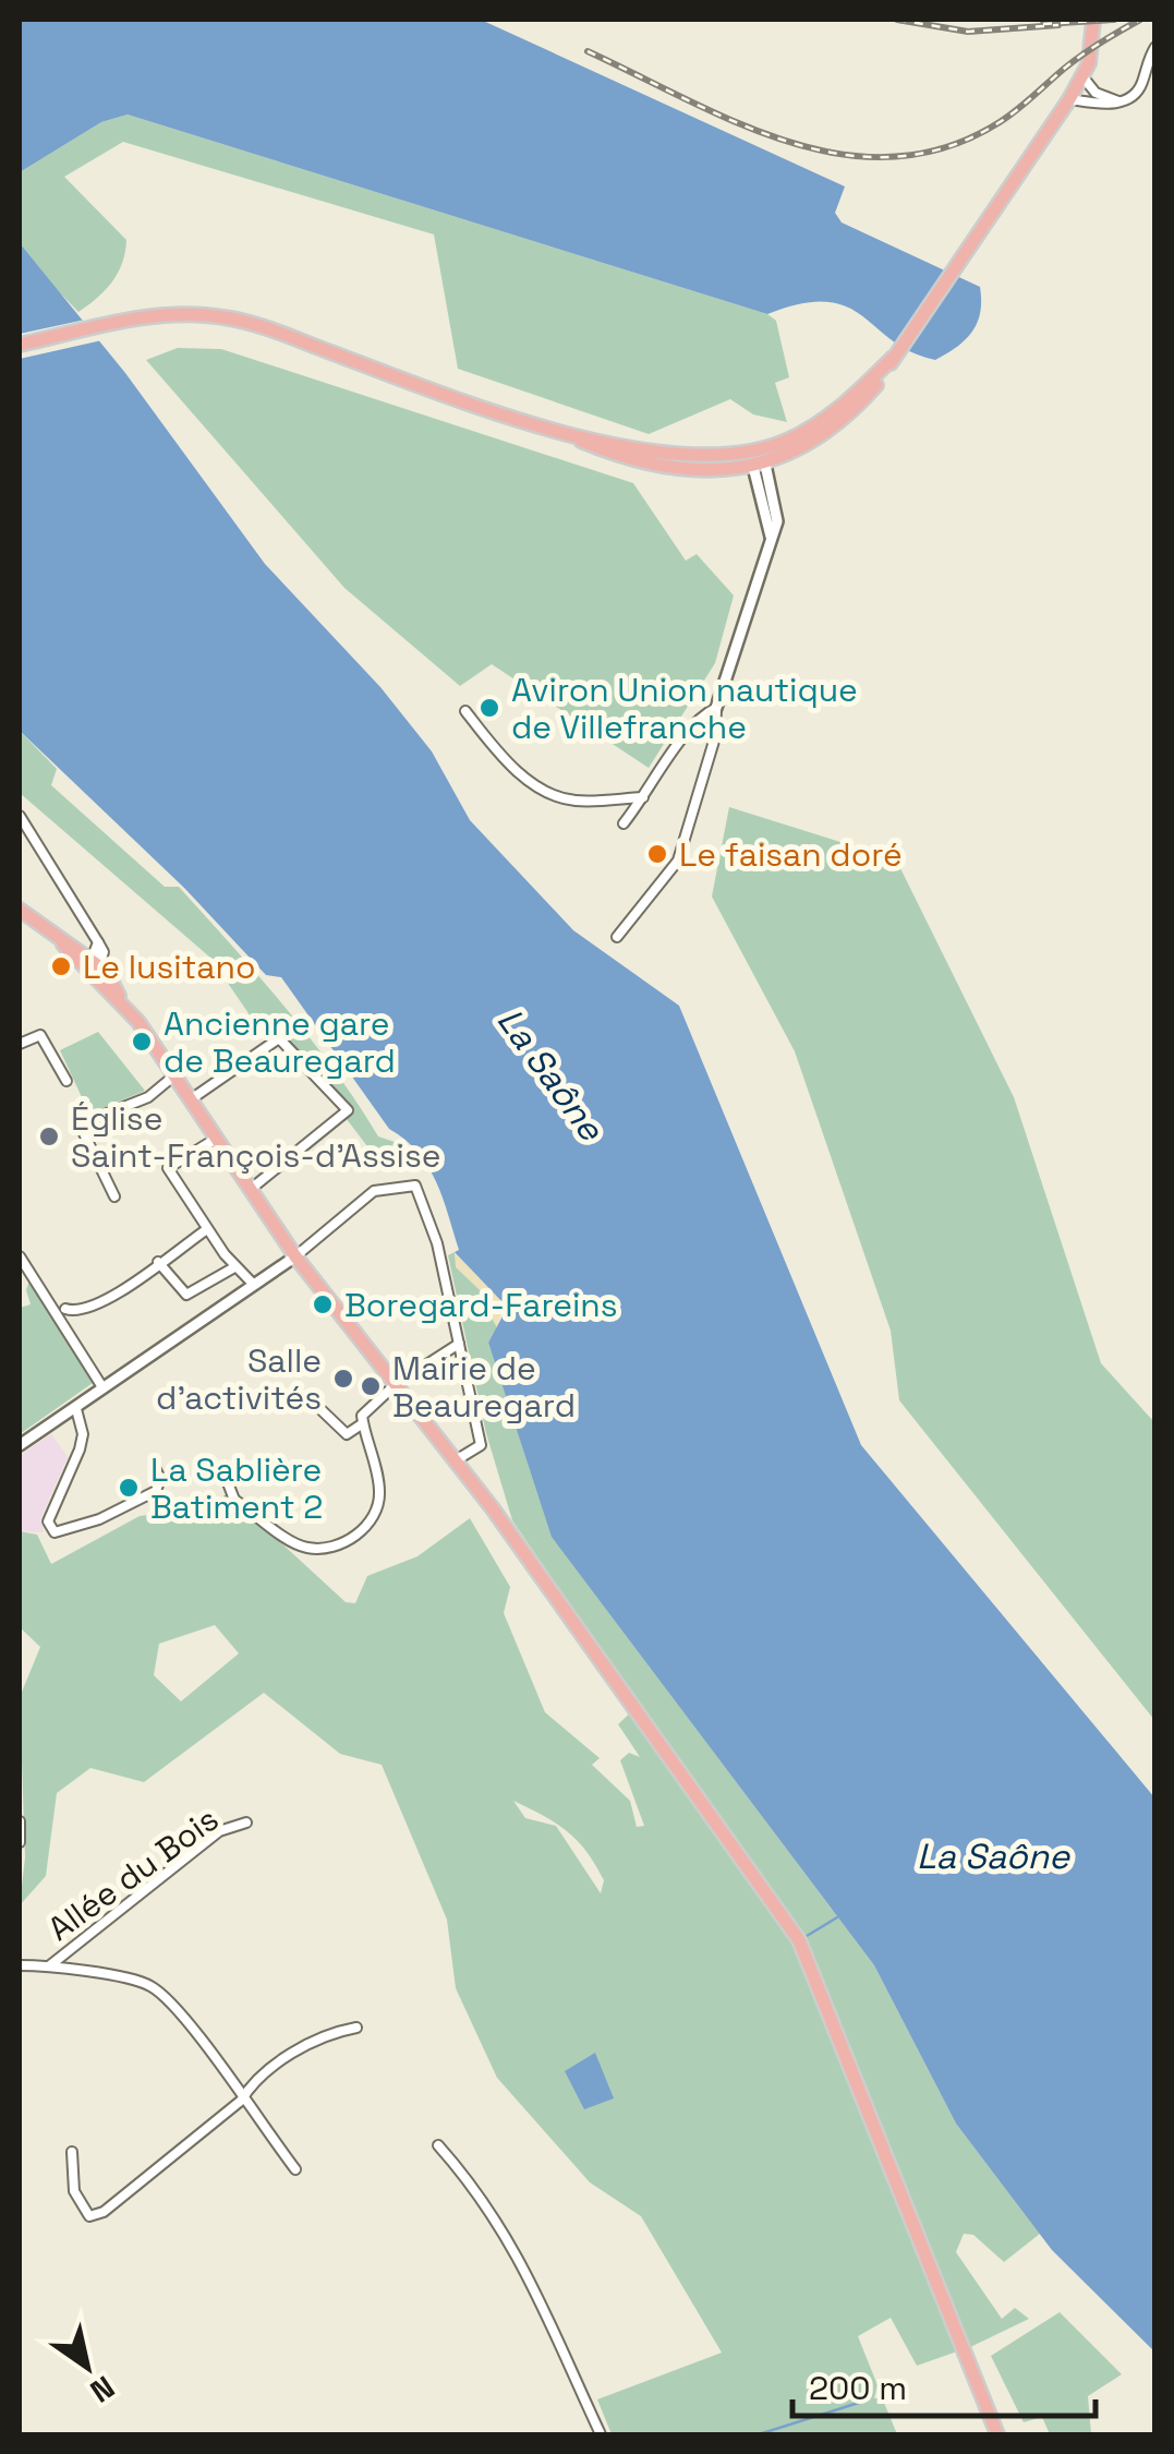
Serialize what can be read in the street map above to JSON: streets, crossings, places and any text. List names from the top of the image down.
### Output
{
  "streets": {
    "street": ["Allée du Bois"]
  },
  "water": ["La Saône"],
  "places": [
    "Aviron Union nautique de Villefranche",
    "Le faisan doré",
    "Le lusitano",
    "Ancienne gare de Beauregard",
    "Église Saint-François-d'Assise",
    "Boregard-Fareins",
    "Salle d'activités",
    "Mairie de Beauregard",
    "La Sablière Batiment 2"
  ],
  "scale_bar": "200 m",
  "north": "bottom right"
}
